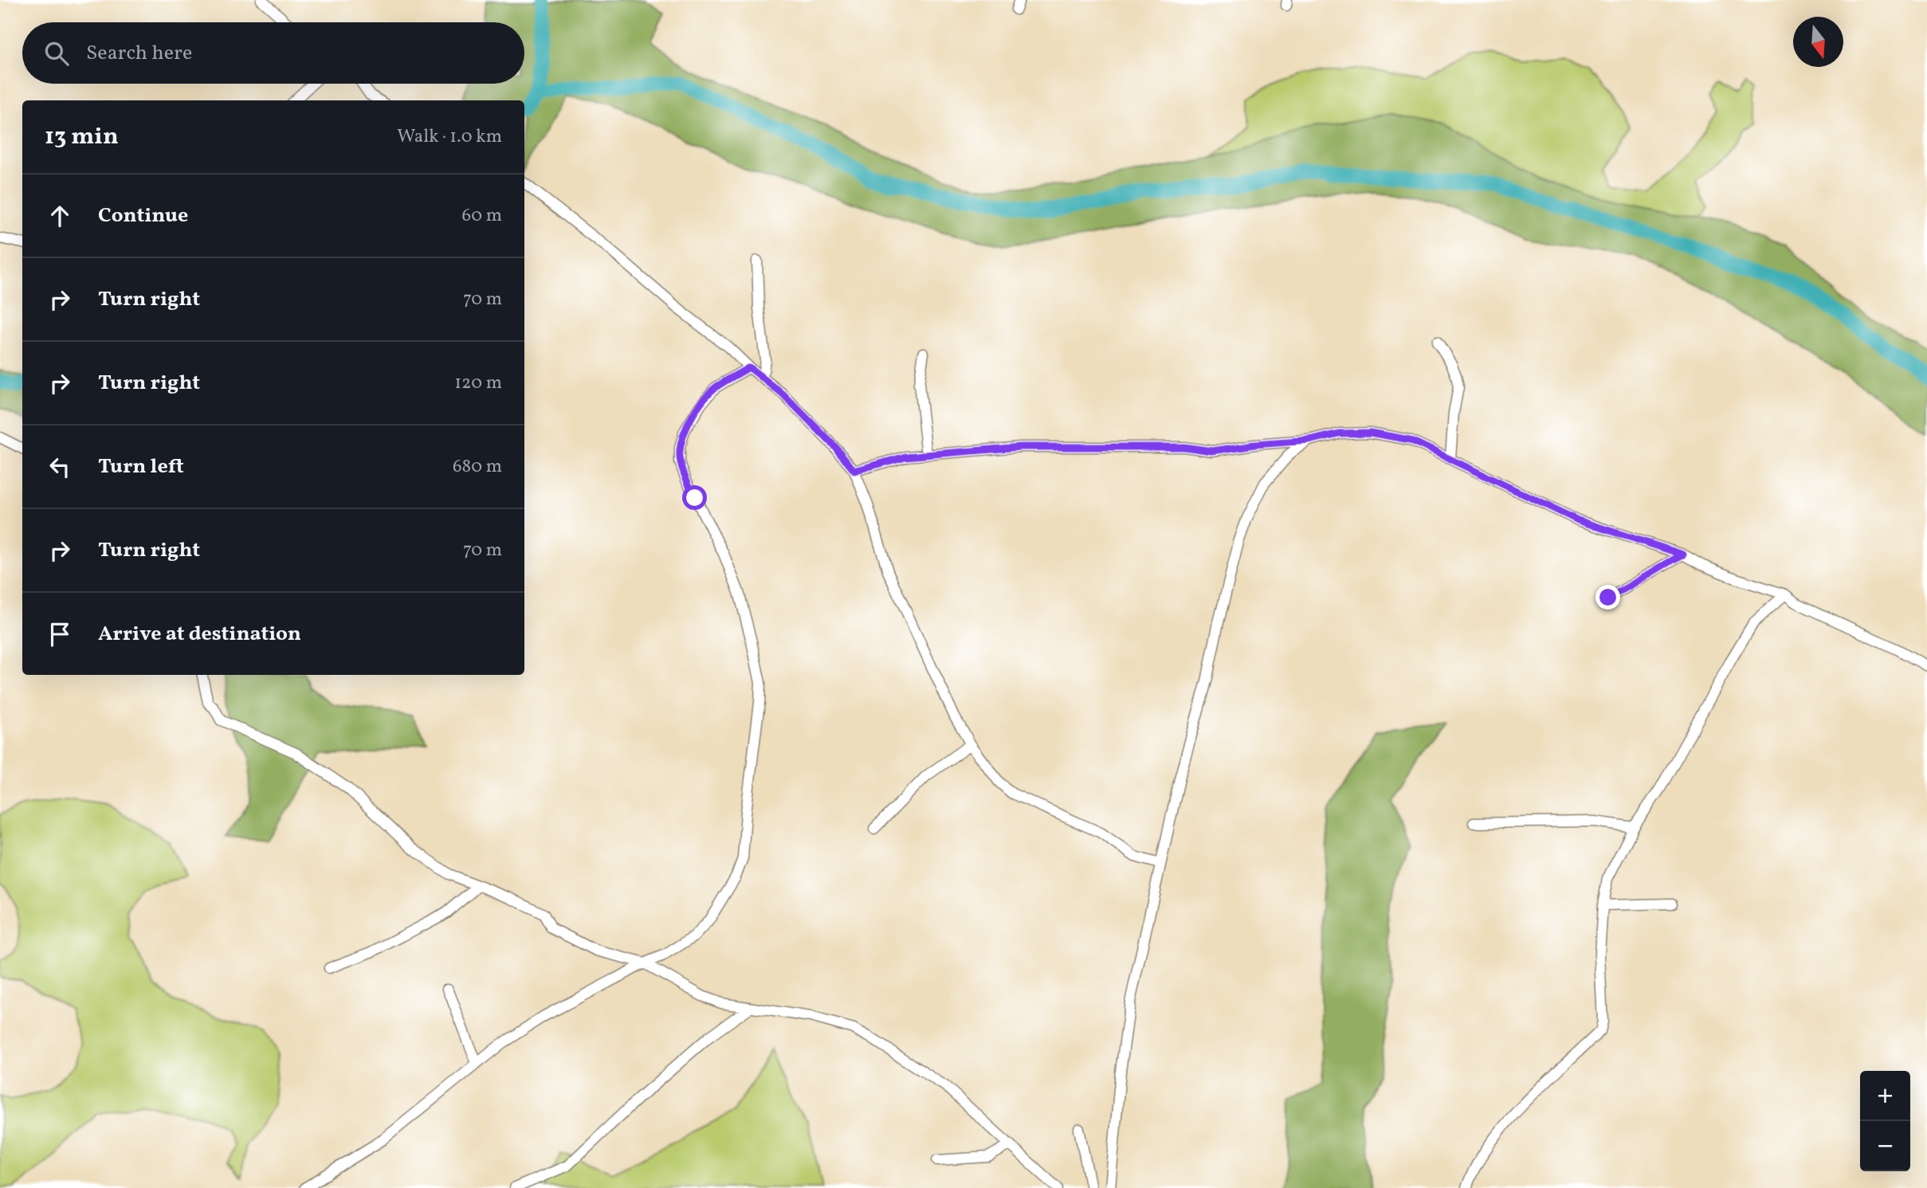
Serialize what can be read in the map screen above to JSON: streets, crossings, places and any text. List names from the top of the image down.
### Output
{
  "north": "bottom",
  "page": {
    "search": "Search here",
    "heading": ["13 min", "Walk · 1.0 km"],
    "list": [
      ["Continue", "60 m"],
      ["Turn right", "70 m"],
      ["Turn right", "120 m"],
      ["Turn left", "680 m"],
      ["Turn right", "70 m"],
      "Arrive at destination"
    ],
    "map_buttons": ["+", "−"]
  }
}
